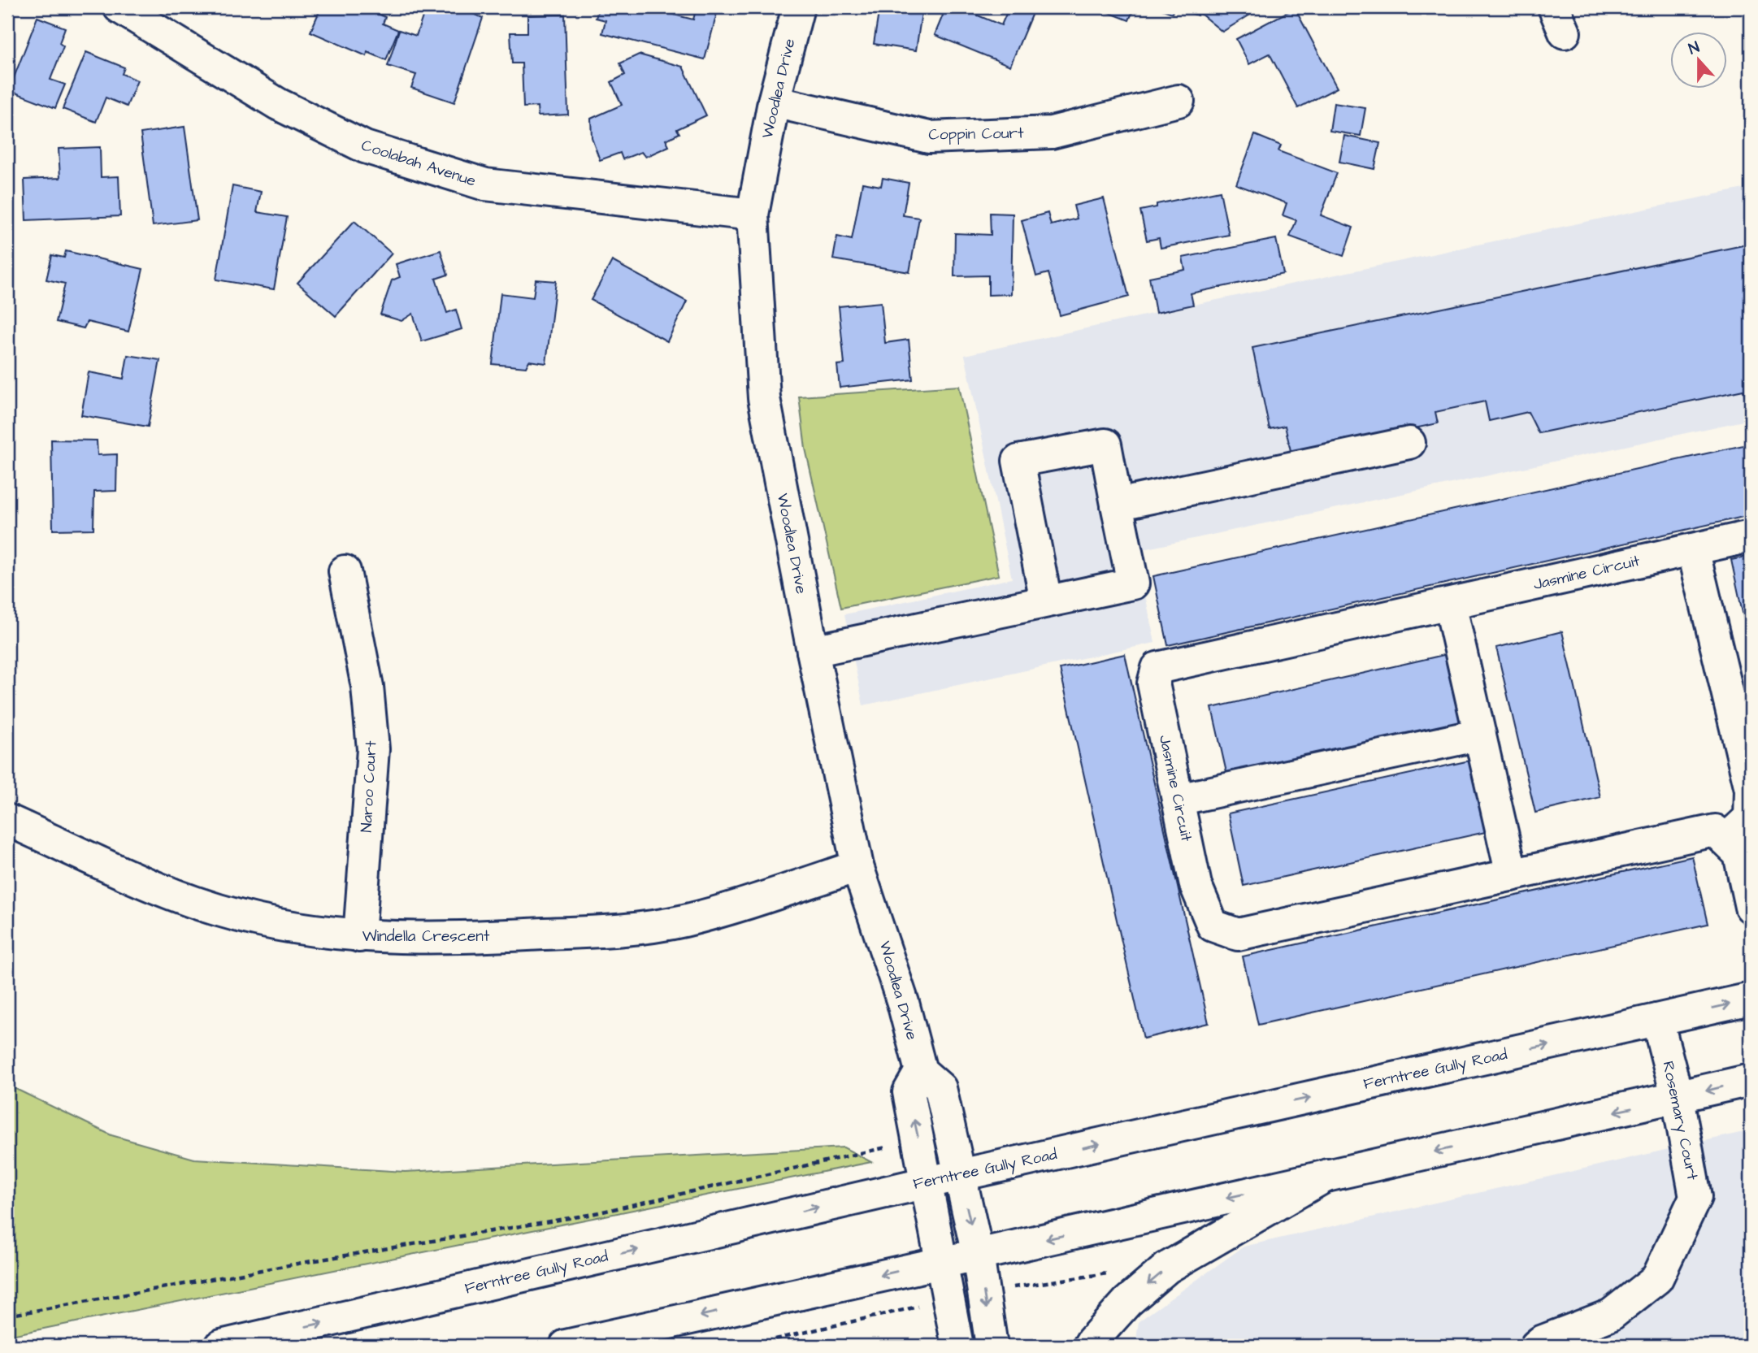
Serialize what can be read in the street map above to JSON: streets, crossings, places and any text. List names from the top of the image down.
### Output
{
  "streets": {
    "main road": [
      "Woodlea Drive",
      "Coppin Court",
      "Coolabah Avenue",
      "Jasmine Circuit",
      "Naroo Court",
      "Windella Crescent",
      "Ferntree Gully Road",
      "Rosemary Court"
    ]
  },
  "crossings": [
    ["Woodlea Drive", "Coppin Court"],
    ["Woodlea Drive", "Coolabah Avenue"],
    ["Woodlea Drive", "Windella Crescent"],
    ["Naroo Court", "Windella Crescent"],
    ["Ferntree Gully Road", "Rosemary Court"]
  ],
  "north": "top"
}
